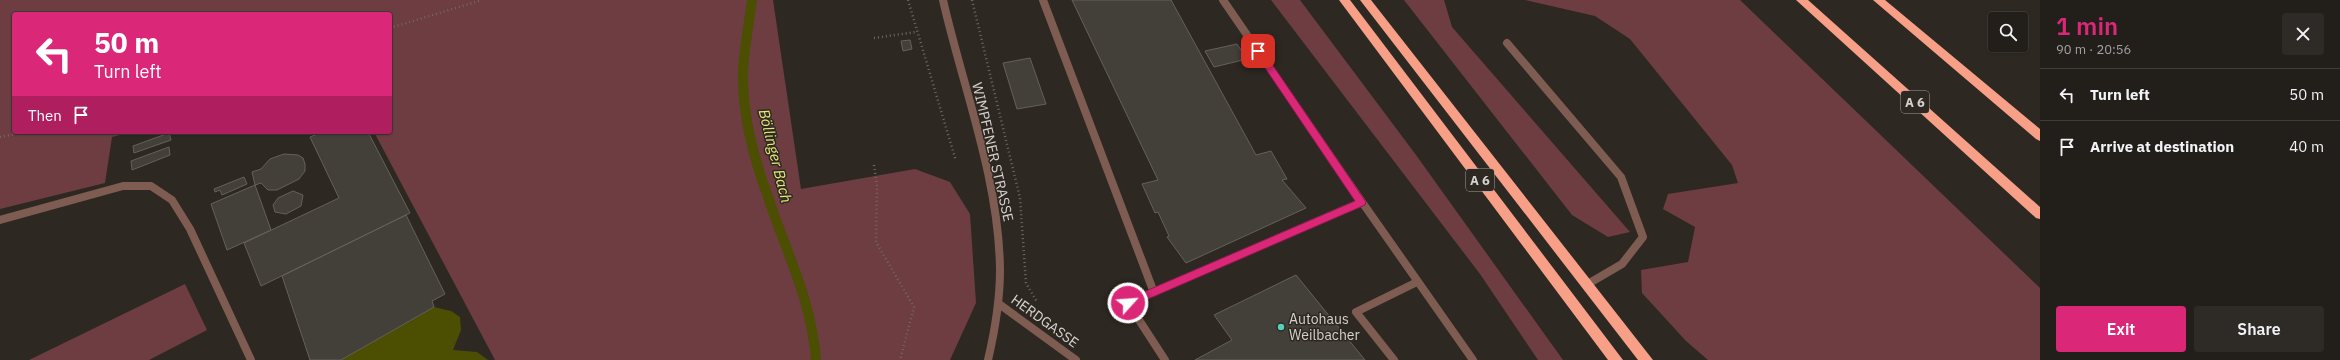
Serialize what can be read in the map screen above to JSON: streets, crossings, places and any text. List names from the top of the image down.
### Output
{
  "streets": {
    "highway": ["A 6"],
    "street": ["WIMPFENER STRASSE", "HERDGASSE"]
  },
  "crossings": [
    ["WIMPFENER STRASSE", "HERDGASSE"]
  ],
  "water": ["Böllinger Bach"],
  "places": ["Autohaus Weilbacher"],
  "page": {
    "heading": ["1 min", "90 m · 20:56"],
    "turn": ["50 m", "Turn left"],
    "list": [
      {
        "name": "Turn left",
        "value": "50 m"
      },
      {
        "name": "Arrive at destination",
        "value": "40 m"
      }
    ],
    "then": "Then",
    "buttons": ["Exit", "Share"]
  }
}
